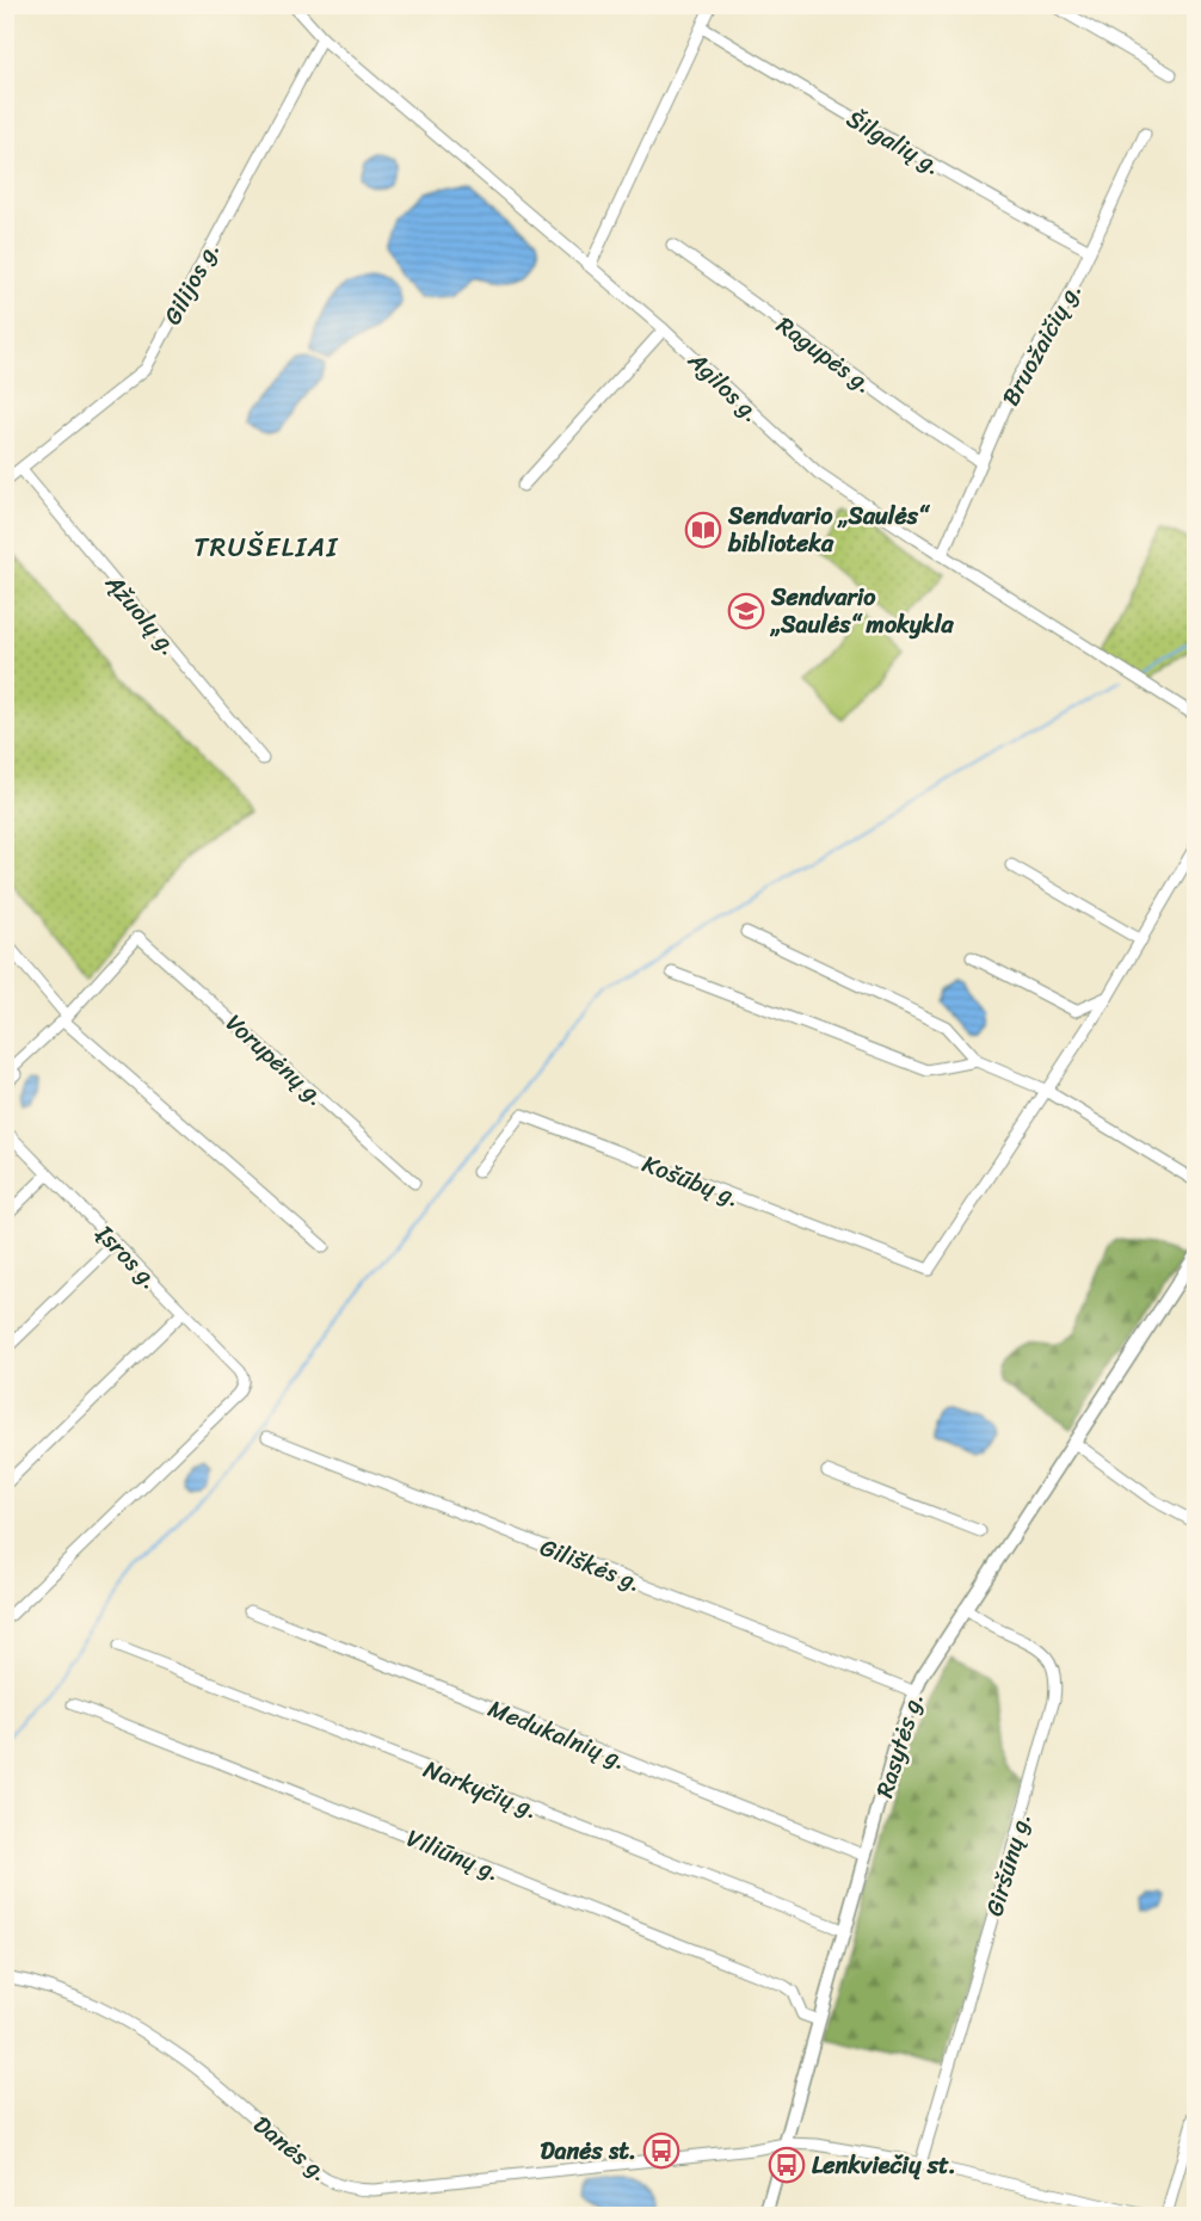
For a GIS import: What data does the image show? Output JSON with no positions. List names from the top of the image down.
{
  "streets": {
    "main road": ["Rasytės g."],
    "street": [
      "Šilgalių g.",
      "Gilijos g.",
      "Bruožaičių g.",
      "Ragupės g.",
      "Agilos g.",
      "Ąžuolų g.",
      "Vorupėnų g.",
      "Košūbų g.",
      "Įsros g.",
      "Giliškės g.",
      "Medukalnių g.",
      "Narkyčių g.",
      "Viliūnų g.",
      "Giršūnų g.",
      "Danės g."
    ]
  },
  "crossings": [
    ["Šilgalių g.", "Bruožaičių g."],
    ["Gilijos g.", "Agilos g."],
    ["Gilijos g.", "Ąžuolų g."],
    ["Bruožaičių g.", "Ragupės g."],
    ["Bruožaičių g.", "Agilos g."],
    ["Giliškės g.", "Rasytės g."],
    ["Medukalnių g.", "Rasytės g."],
    ["Rasytės g.", "Narkyčių g."],
    ["Rasytės g.", "Viliūnų g."],
    ["Rasytės g.", "Giršūnų g."],
    ["Rasytės g.", "Danės g."],
    ["Giršūnų g.", "Danės g."]
  ],
  "districts": ["TRUŠELIAI"],
  "places": {
    "library": ["Sendvario „Saulės“ biblioteka"],
    "school or university": ["Sendvario „Saulės“ mokykla"],
    "bus stop": ["Danės st.", "Lenkviečių st."]
  }
}
